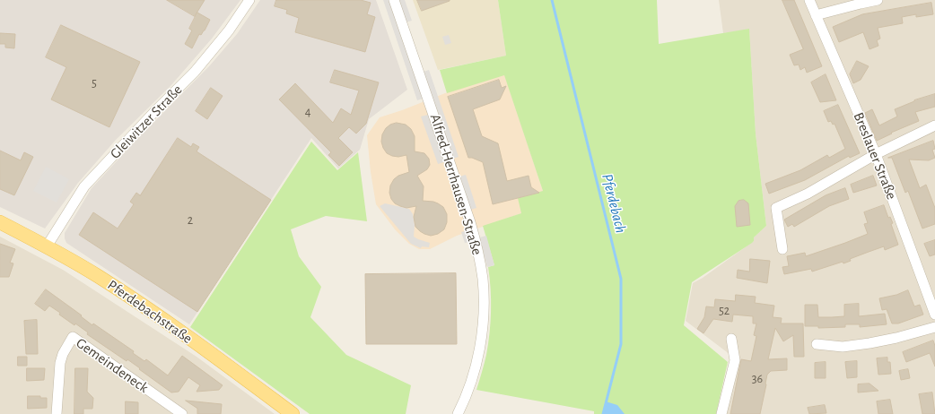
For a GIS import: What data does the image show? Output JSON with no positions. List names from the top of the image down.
{
  "streets": {
    "main road": ["Pferdebachstraße"],
    "street": [
      "Gleiwitzer Straße",
      "Breslauer Straße",
      "Alfred-Herrhausen-Straße",
      "Gemeindeneck"
    ]
  },
  "crossings": [
    ["Gleiwitzer Straße", "Pferdebachstraße"]
  ],
  "water": ["Pferdebach"],
  "house_numbers": [
    "5",
    "4",
    "2",
    "52",
    "36"
  ]
}
